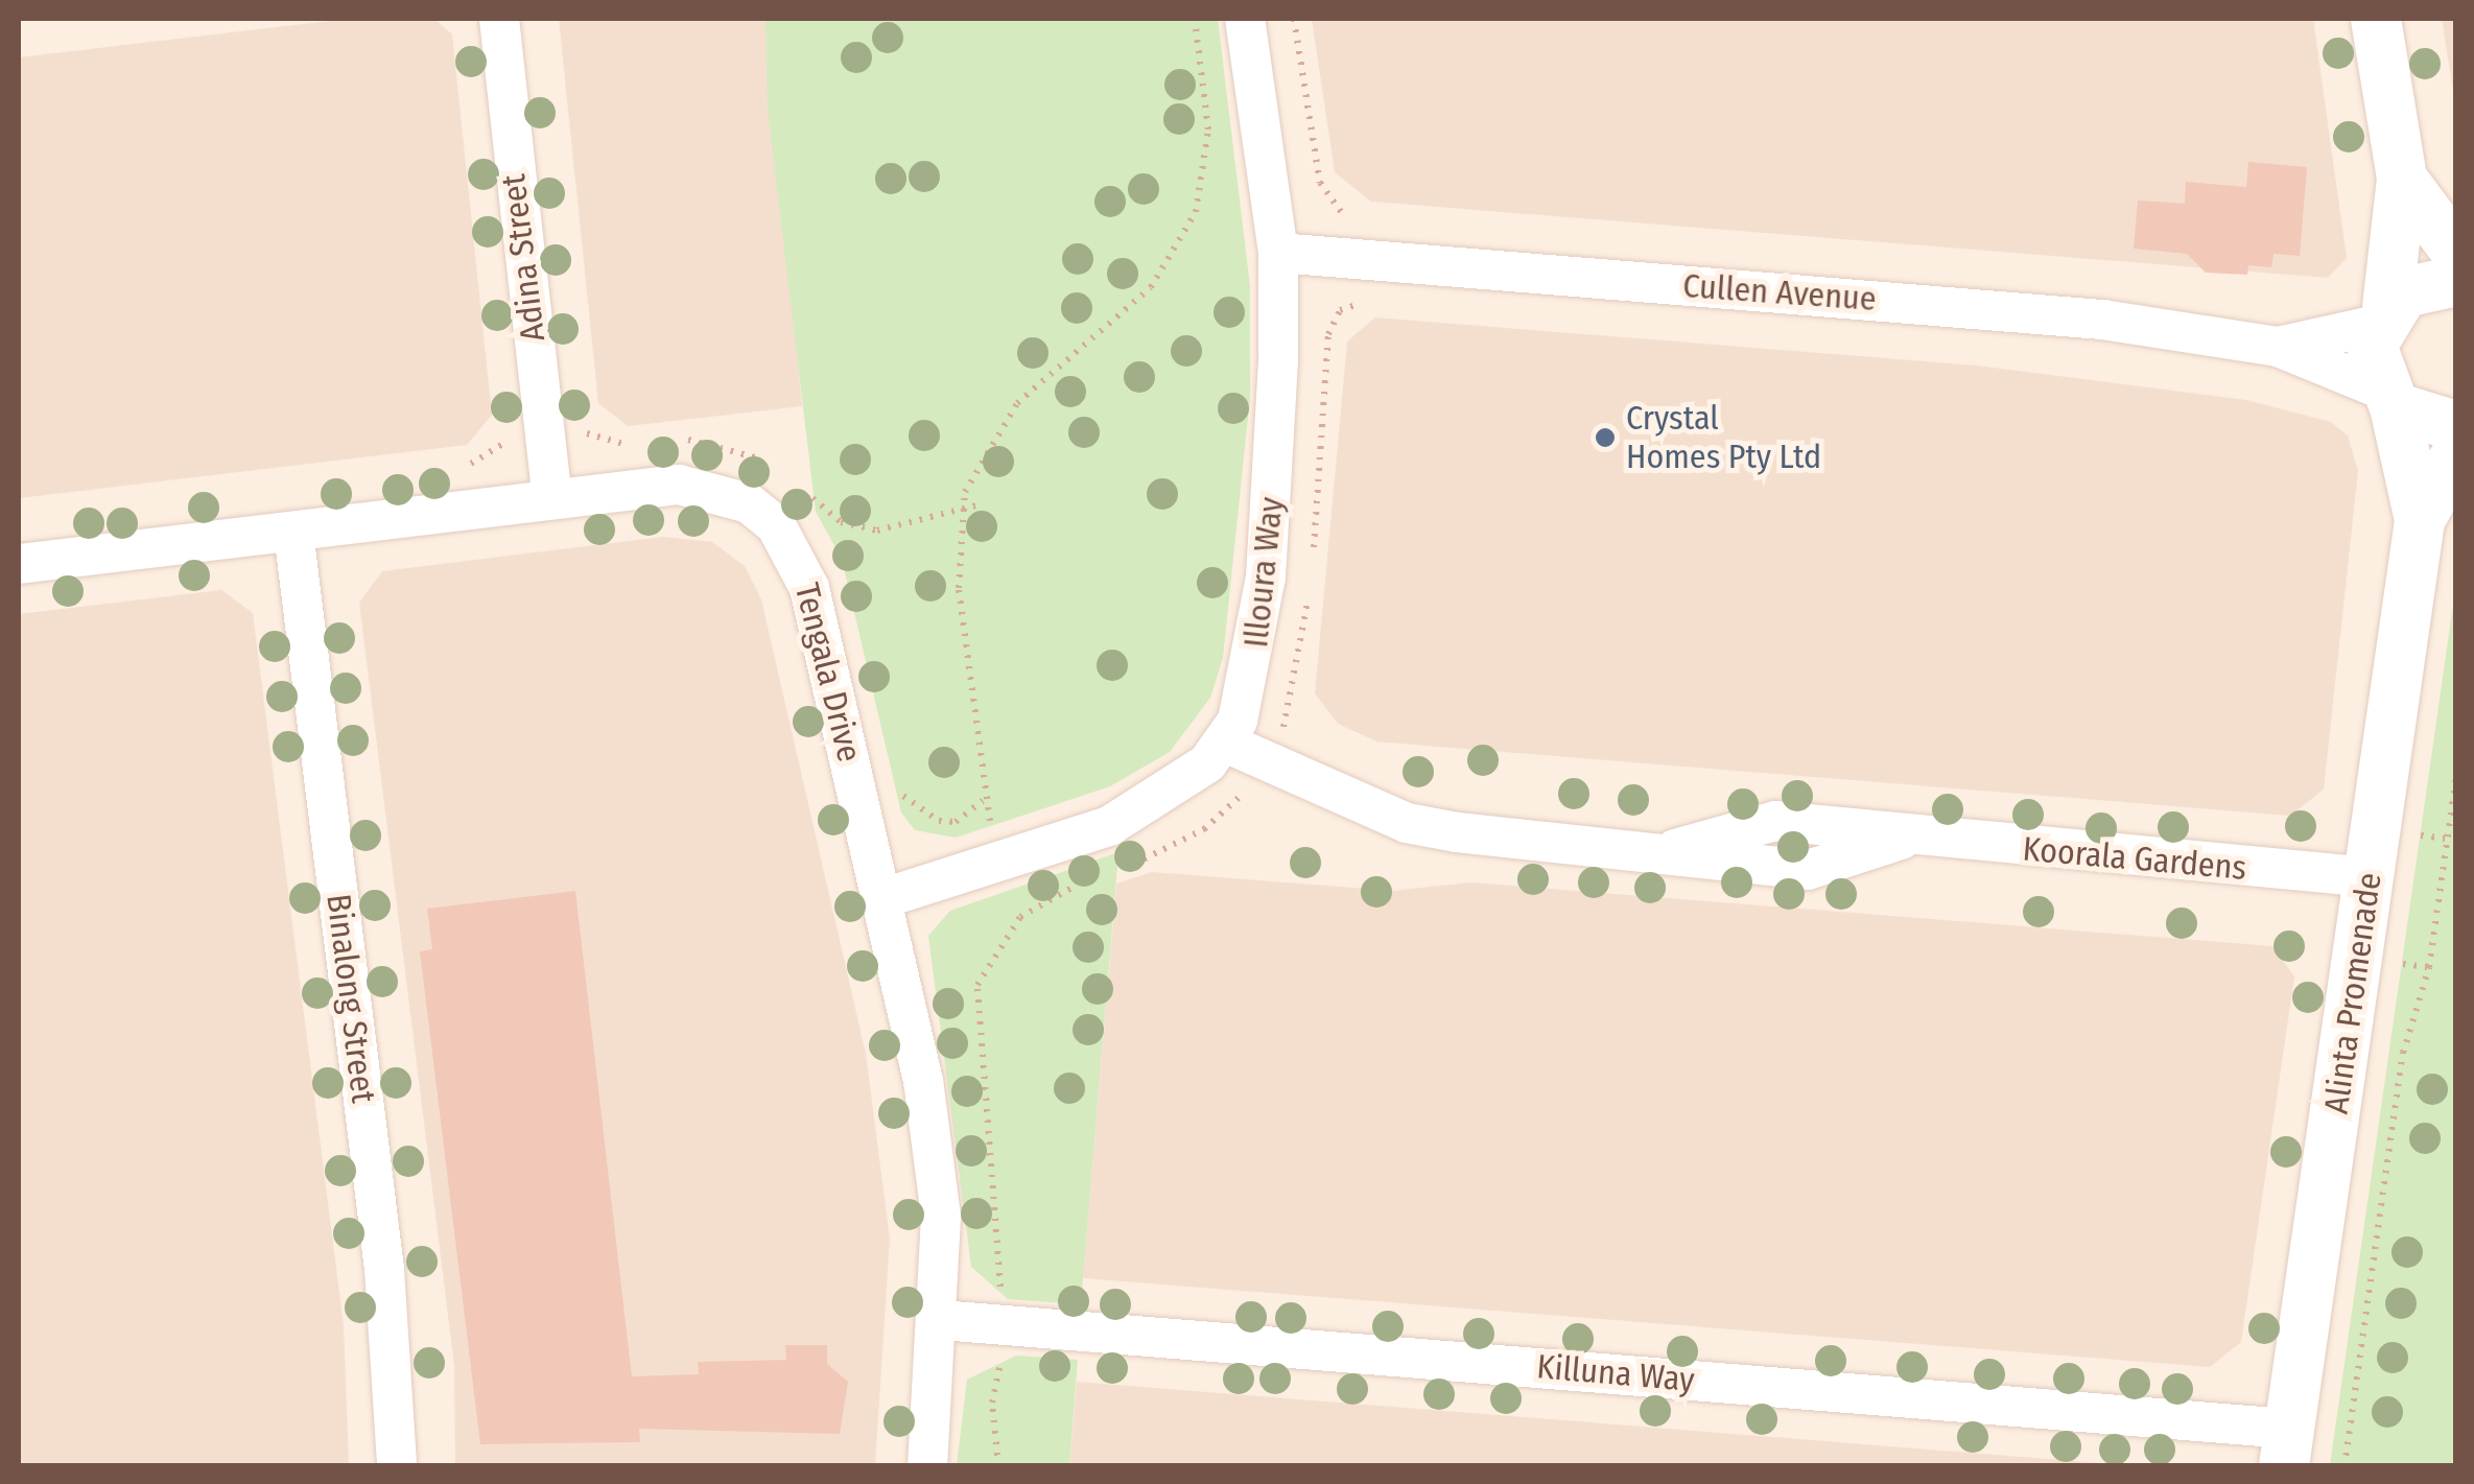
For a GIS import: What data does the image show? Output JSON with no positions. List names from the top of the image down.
{
  "streets": {
    "street": [
      "Adina Street",
      "Cullen Avenue",
      "Illoura Way",
      "Tengala Drive",
      "Koorala Gardens",
      "Alinta Promenade",
      "Binalong Street",
      "Killuna Way"
    ]
  },
  "crossings": [
    ["Adina Street", "Tengala Drive"],
    ["Cullen Avenue", "Illoura Way"],
    ["Cullen Avenue", "Alinta Promenade"],
    ["Illoura Way", "Tengala Drive"],
    ["Illoura Way", "Koorala Gardens"],
    ["Tengala Drive", "Binalong Street"],
    ["Tengala Drive", "Killuna Way"],
    ["Koorala Gardens", "Alinta Promenade"],
    ["Alinta Promenade", "Killuna Way"]
  ],
  "places": ["Crystal Homes Pty Ltd"]
}
